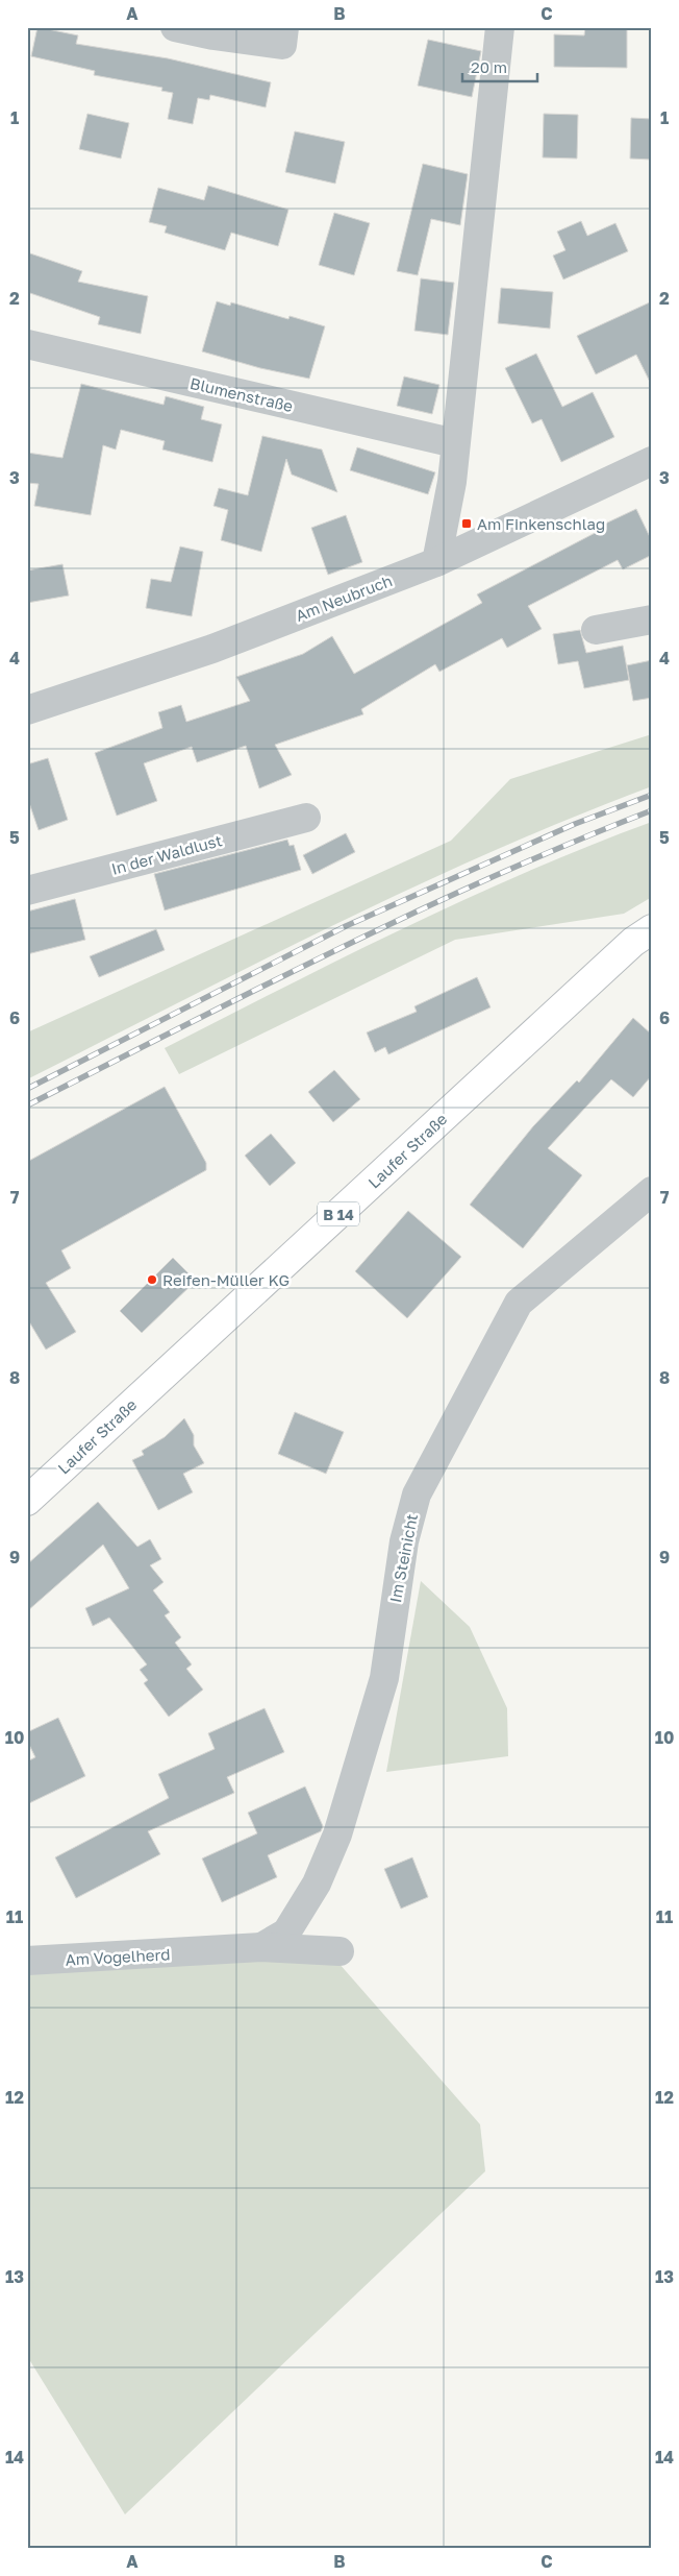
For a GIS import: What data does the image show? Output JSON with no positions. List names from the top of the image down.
{
  "streets": {
    "main road": ["Laufer Straße", "B 14"],
    "street": [
      "Blumenstraße",
      "Am Neubruch",
      "In der Waldlust",
      "Im Steinicht",
      "Am Vogelherd"
    ]
  },
  "crossings": [
    ["Im Steinicht", "Am Vogelherd"]
  ],
  "places": {
    "transit": ["Am Finkenschlag"],
    "other": ["Reifen-Müller KG"]
  },
  "scale_bar": "20 m",
  "grid": {
    "columns": ["A", "B", "C"],
    "rows": [
      "1",
      "2",
      "3",
      "4",
      "5",
      "6",
      "7",
      "8",
      "9",
      "10",
      "11",
      "12",
      "13",
      "14"
    ]
  }
}
